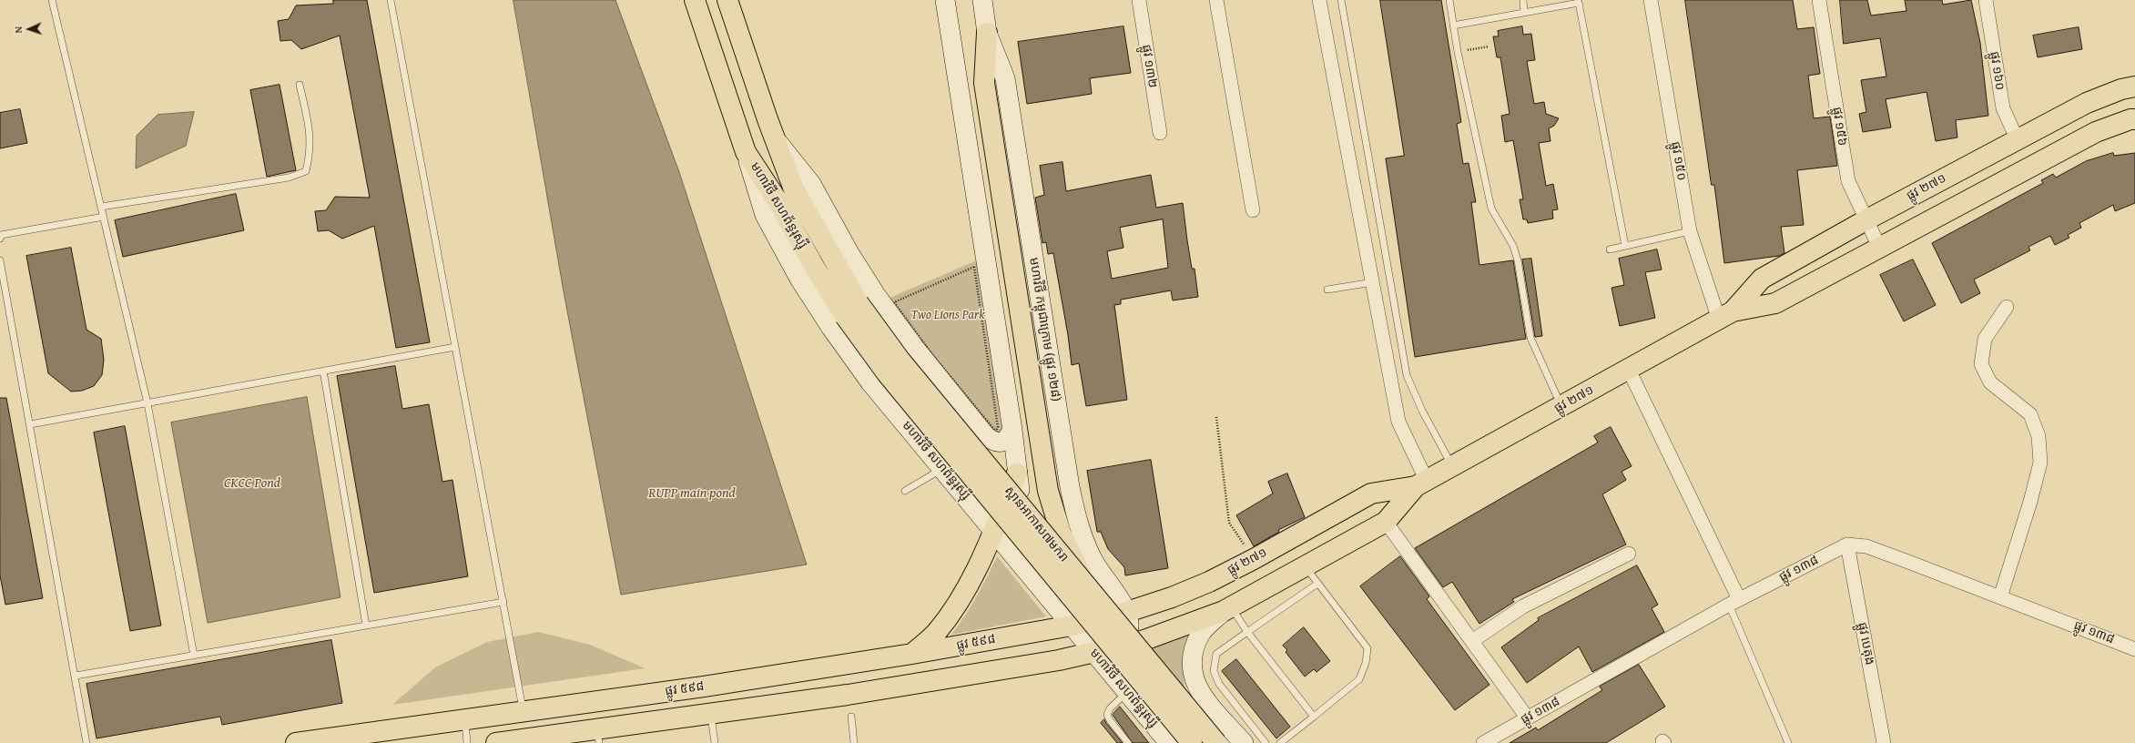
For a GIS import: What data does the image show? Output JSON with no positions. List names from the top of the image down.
{
  "streets": {
    "main road": [
      "ផ្លូវ ២៧១",
      "មហាវិថី សហព័ន្ធរុស្ស៊ី",
      "មហាវិថី កម្ពុជាក្រោម (ផ្លូវ ១២៨)",
      "ស្ពានអាកាស៧មករា",
      "ផ្លូវ ៥៩៨"
    ],
    "street": [
      "ផ្លូវ ១៣២",
      "ផ្លូវ ១៦០",
      "ផ្លូវ ១៥៦",
      "ផ្លូវ ១៥០",
      "ផ្លូវ ១៣៨",
      "ផ្លូវ បេតុង"
    ]
  },
  "crossings": [
    ["ផ្លូវ ១៦០", "ផ្លូវ ២៧១"],
    ["ផ្លូវ ១៥៦", "ផ្លូវ ២៧១"],
    ["ផ្លូវ ១៥០", "ផ្លូវ ២៧១"],
    ["ផ្លូវ ២៧១", "មហាវិថី សហព័ន្ធរុស្ស៊ី"],
    ["ផ្លូវ ២៧១", "មហាវិថី កម្ពុជាក្រោម (ផ្លូវ ១២៨)"],
    ["ផ្លូវ ២៧១", "ផ្លូវ ៥៩៨"],
    ["មហាវិថី សហព័ន្ធរុស្ស៊ី", "ស្ពានអាកាស៧មករា"],
    ["មហាវិថី សហព័ន្ធរុស្ស៊ី", "ផ្លូវ ៥៩៨"],
    ["ផ្លូវ ១៣៨", "ផ្លូវ បេតុង"]
  ],
  "water": ["CKCC Pond", "RUPP main pond"],
  "parks": ["Two Lions Park"],
  "north": "left"
}
